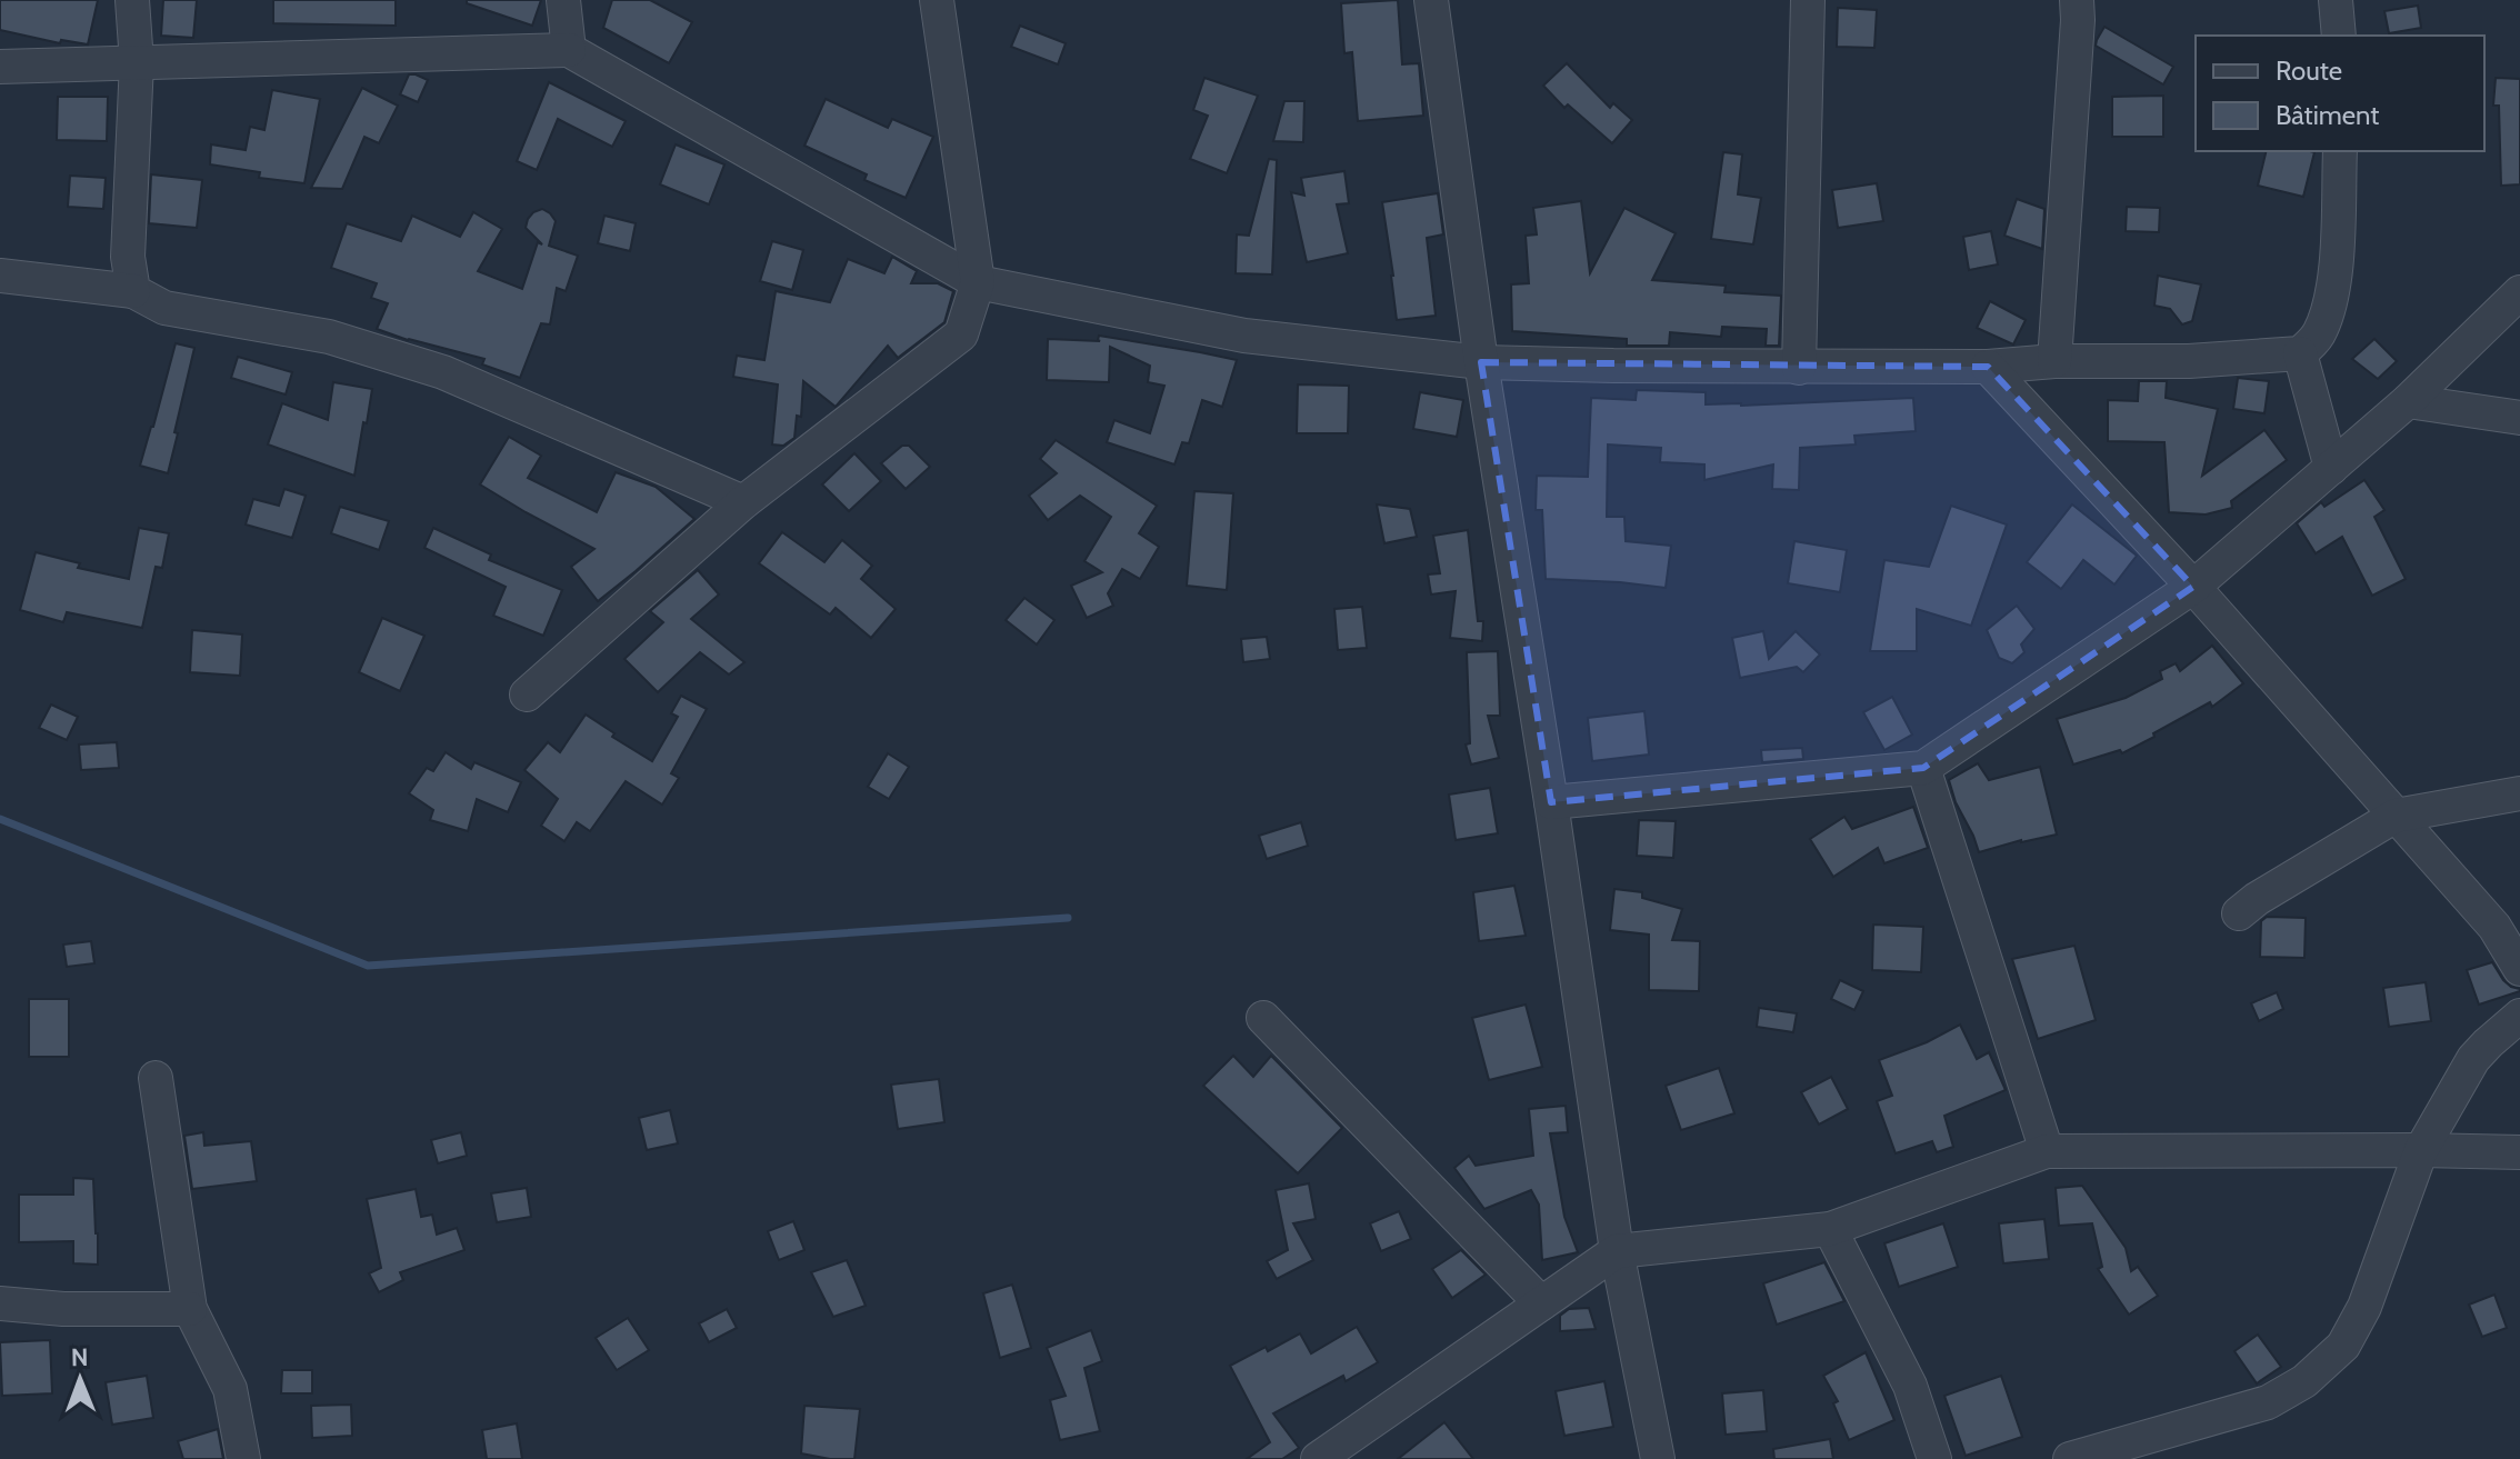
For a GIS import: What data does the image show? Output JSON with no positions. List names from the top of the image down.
{
  "legend": ["Route", "Bâtiment"],
  "north": "top"
}
